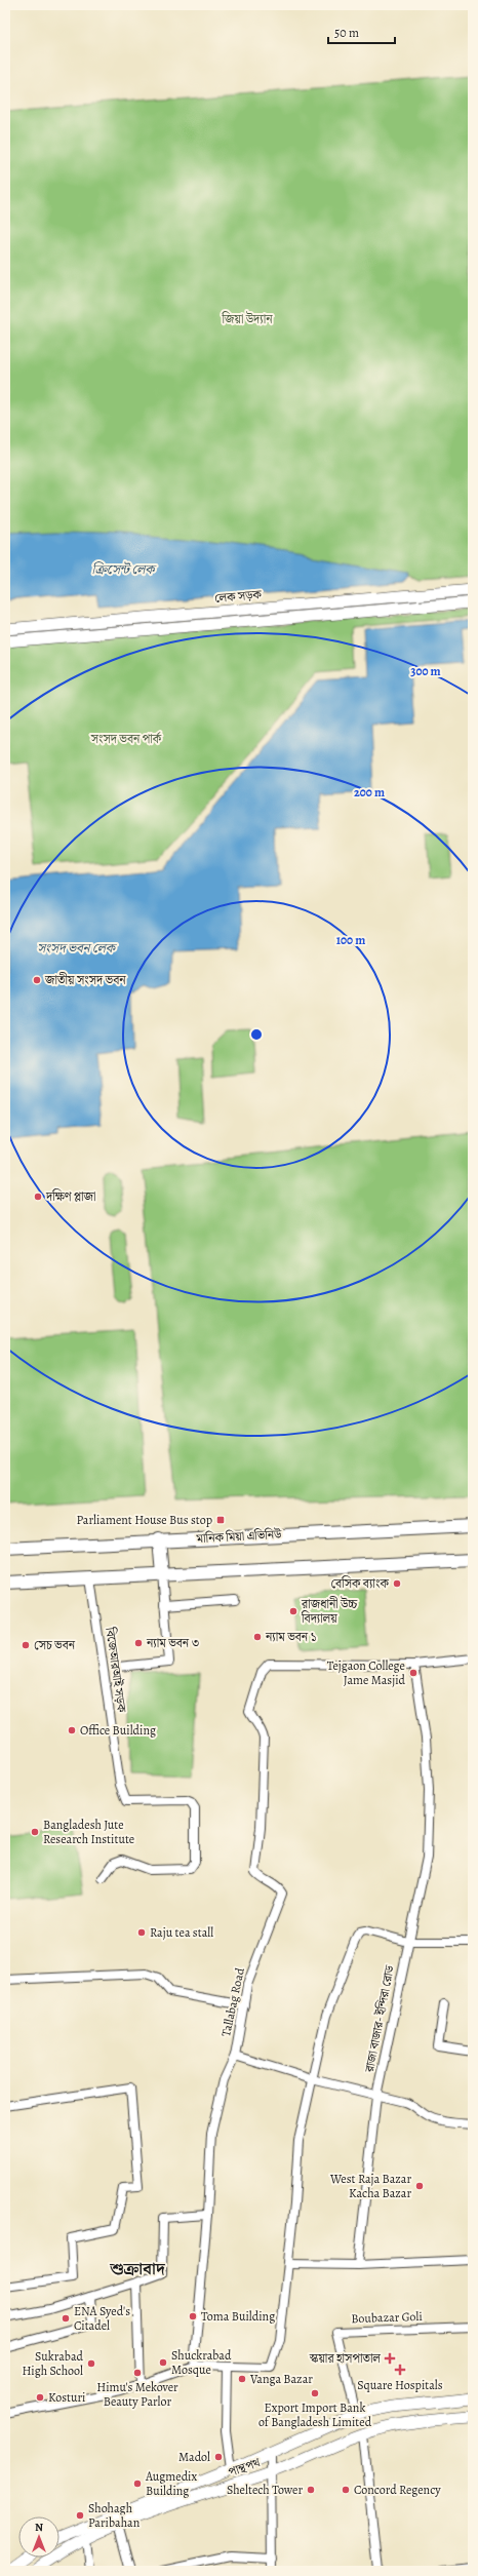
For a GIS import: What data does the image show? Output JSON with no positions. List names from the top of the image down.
{
  "streets": {
    "highway": ["মানিক মিয়া এভিনিউ"],
    "main road": ["লেক সড়ক", "পান্থপথ"],
    "street": [
      "বিজেআরআই সড়ক",
      "Tallabag Road",
      "রাজা বাজার- ইন্দিরা রোড",
      "Boubazar Goli"
    ]
  },
  "crossings": [
    ["Tallabag Road", "রাজা বাজার- ইন্দিরা রোড"],
    ["Boubazar Goli", "পান্থপথ"]
  ],
  "districts": ["শুক্রাবাদ"],
  "water": ["ক্রিসেন্ট লেক", "সংসদ ভবন লেক"],
  "parks": ["জিয়া উদ্যান", "সংসদ ভবন পার্ক"],
  "places": {
    "other": [
      "জাতীয় সংসদ ভবন",
      "দক্ষিণ প্লাজা",
      "বেসিক ব্যাংক",
      "রাজধানী উচ্চ বিদ্যালয়",
      "ন্যাম ভবন ১",
      "ন্যাম ভবন ৩",
      "সেচ ভবন",
      "Tejgaon College Jame Masjid",
      "Office Building",
      "Bangladesh Jute Research Institute",
      "Raju tea stall",
      "West Raja Bazar Kacha Bazar",
      "Toma Building",
      "ENA Syed's Citadel",
      "Shuckrabad Mosque",
      "Sukrabad High School",
      "Himu's Mekover Beauty Parlor",
      "Vanga Bazar",
      "Export Import Bank of Bangladesh Limited",
      "Kosturi",
      "Madol",
      "Augmedix Building",
      "Sheltech Tower",
      "Concord Regency",
      "Shohagh Paribahan"
    ],
    "transit": ["Parliament House Bus stop"],
    "health": ["স্কয়ার হাসপাতাল", "Square Hospitals"]
  },
  "scale_bar": "50 m",
  "north": "top",
  "rings": ["300 m", "200 m", "100 m"]
}
